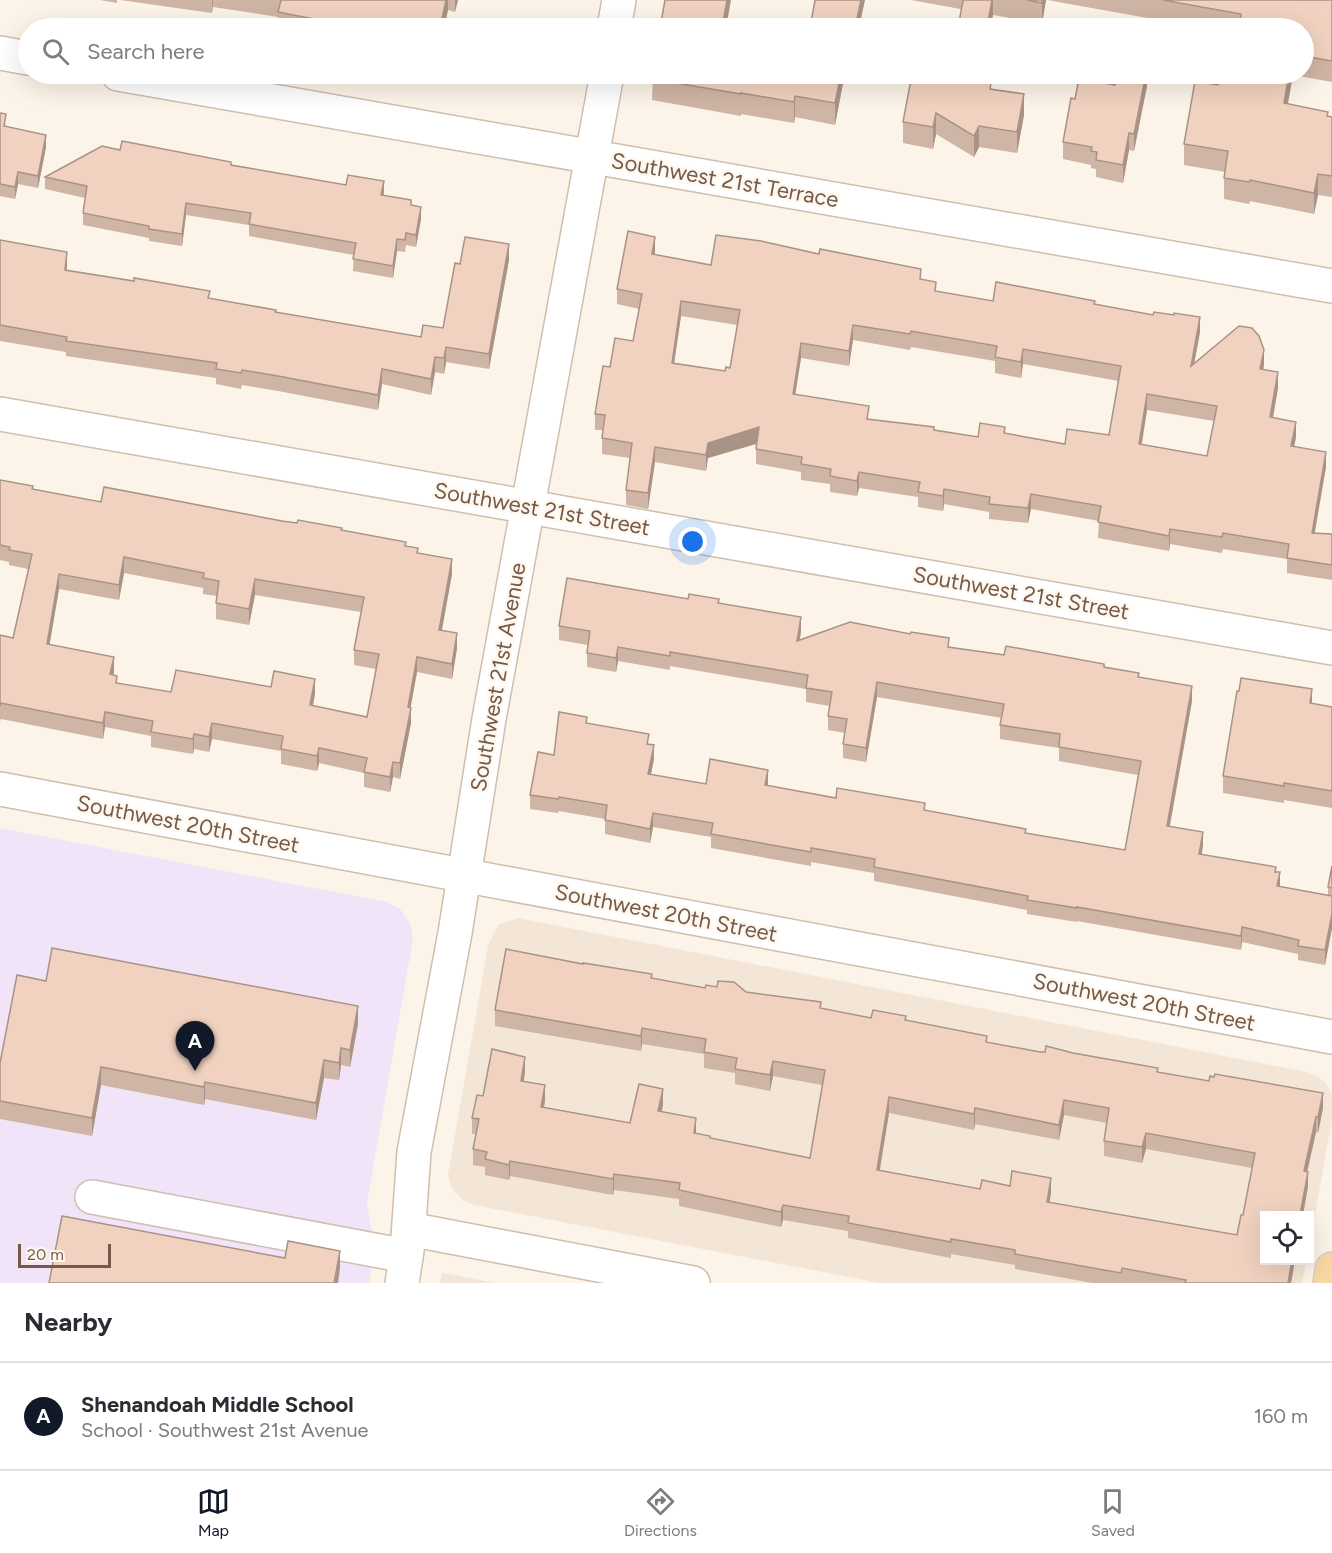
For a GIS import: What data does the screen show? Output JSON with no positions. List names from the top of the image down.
{
  "streets": {
    "street": [
      "Southwest 21st Terrace",
      "Southwest 21st Street",
      "Southwest 21st Avenue",
      "Southwest 20th Street"
    ]
  },
  "crossings": [
    ["Southwest 21st Terrace", "Southwest 21st Avenue"],
    ["Southwest 21st Street", "Southwest 21st Avenue"],
    ["Southwest 21st Avenue", "Southwest 20th Street"]
  ],
  "scale_bar": "20 m",
  "page": {
    "search": "Search here",
    "pins": "A",
    "scale": "20 m",
    "heading": "Nearby",
    "list": [
      {
        "mark": "A",
        "name": "Shenandoah Middle School",
        "note": "School · Southwest 21st Avenue",
        "value": "160 m"
      }
    ],
    "nav": ["Map", "Directions", "Saved"]
  }
}
